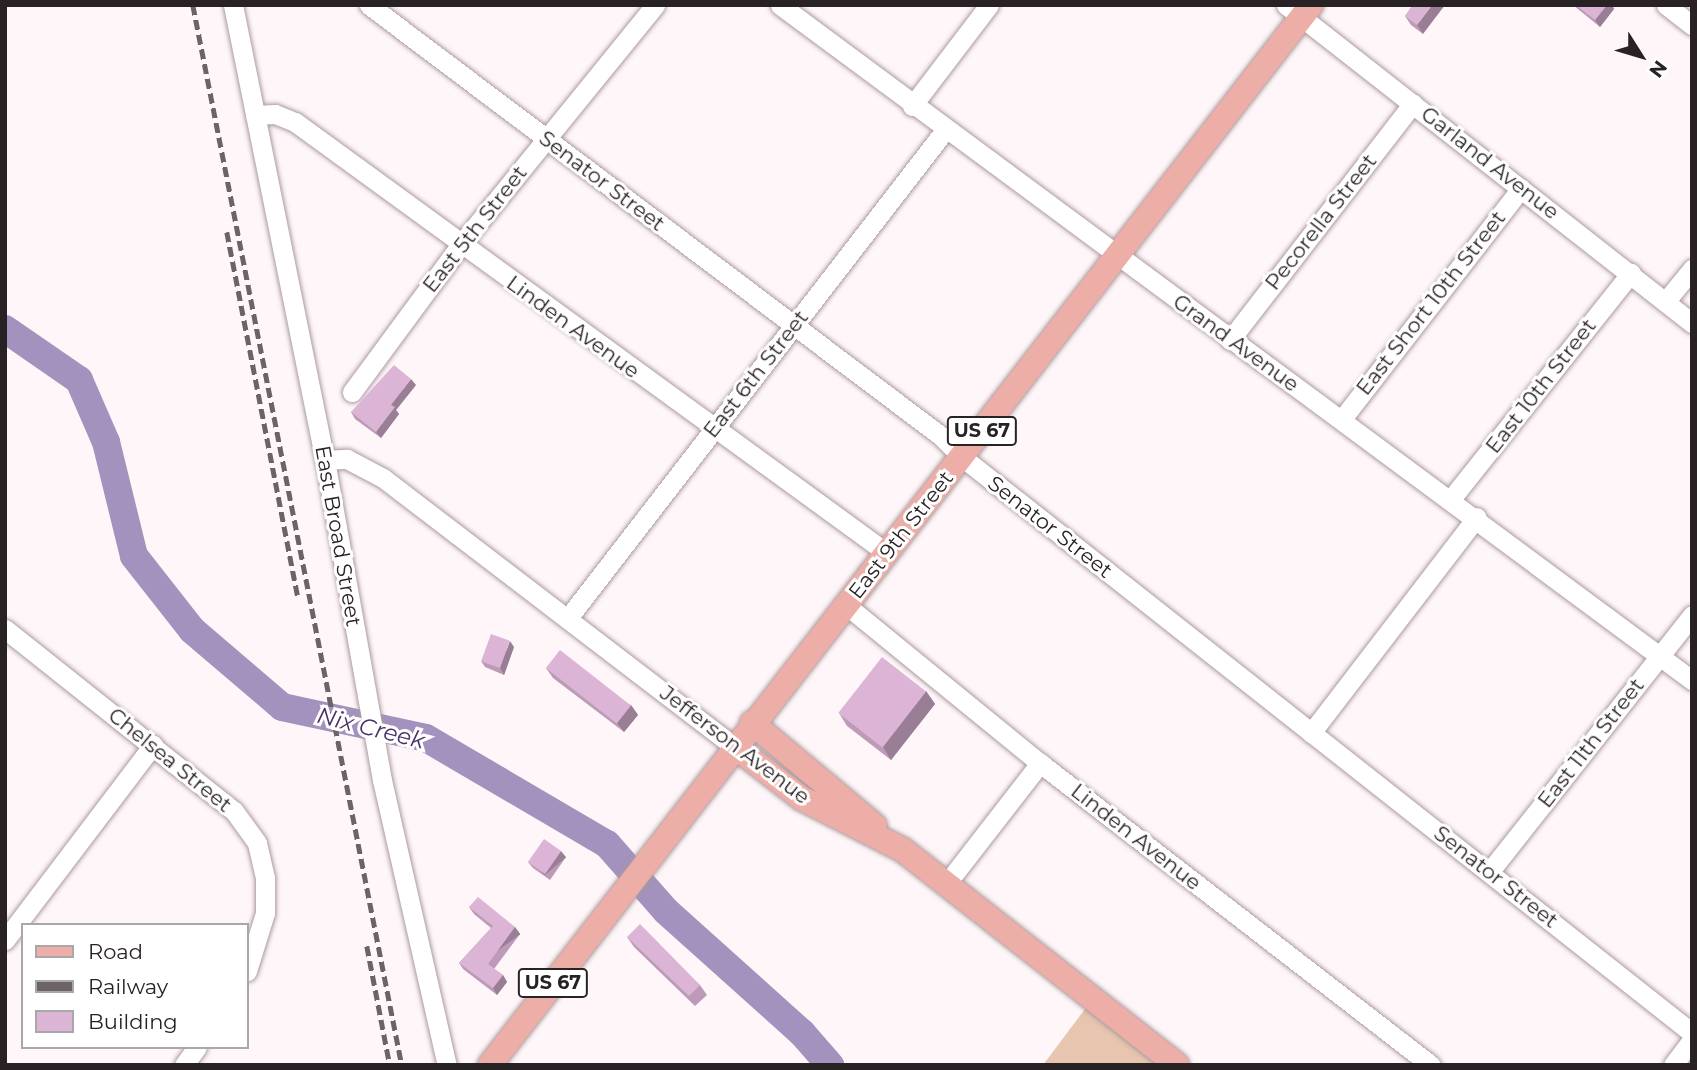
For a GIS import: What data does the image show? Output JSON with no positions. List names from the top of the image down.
{
  "streets": {
    "main road": ["US 67", "East 9th Street", "Jefferson Avenue"],
    "street": [
      "Garland Avenue",
      "Senator Street",
      "Pecorella Street",
      "East 5th Street",
      "East Short 10th Street",
      "Linden Avenue",
      "Grand Avenue",
      "East 6th Street",
      "East 10th Street",
      "East Broad Street",
      "East 11th Street",
      "Chelsea Street"
    ]
  },
  "crossings": [
    ["Garland Avenue", "Pecorella Street"],
    ["Garland Avenue", "East Short 10th Street"],
    ["Garland Avenue", "East 10th Street"],
    ["Garland Avenue", "East 9th Street"],
    ["Senator Street", "East 5th Street"],
    ["Senator Street", "East 6th Street"],
    ["Senator Street", "East 9th Street"],
    ["Senator Street", "East 11th Street"],
    ["Pecorella Street", "Grand Avenue"],
    ["East 5th Street", "Linden Avenue"],
    ["East Short 10th Street", "Grand Avenue"],
    ["Linden Avenue", "East 6th Street"],
    ["Linden Avenue", "East 9th Street"],
    ["Linden Avenue", "East Broad Street"],
    ["Grand Avenue", "East 6th Street"],
    ["Grand Avenue", "East 10th Street"],
    ["Grand Avenue", "East 9th Street"],
    ["Grand Avenue", "East 11th Street"],
    ["East 6th Street", "Jefferson Avenue"],
    ["East 9th Street", "Jefferson Avenue"],
    ["East Broad Street", "Jefferson Avenue"]
  ],
  "water": ["Nix Creek"],
  "legend": ["Road", "Railway", "Building"],
  "north": "bottom right"
}
